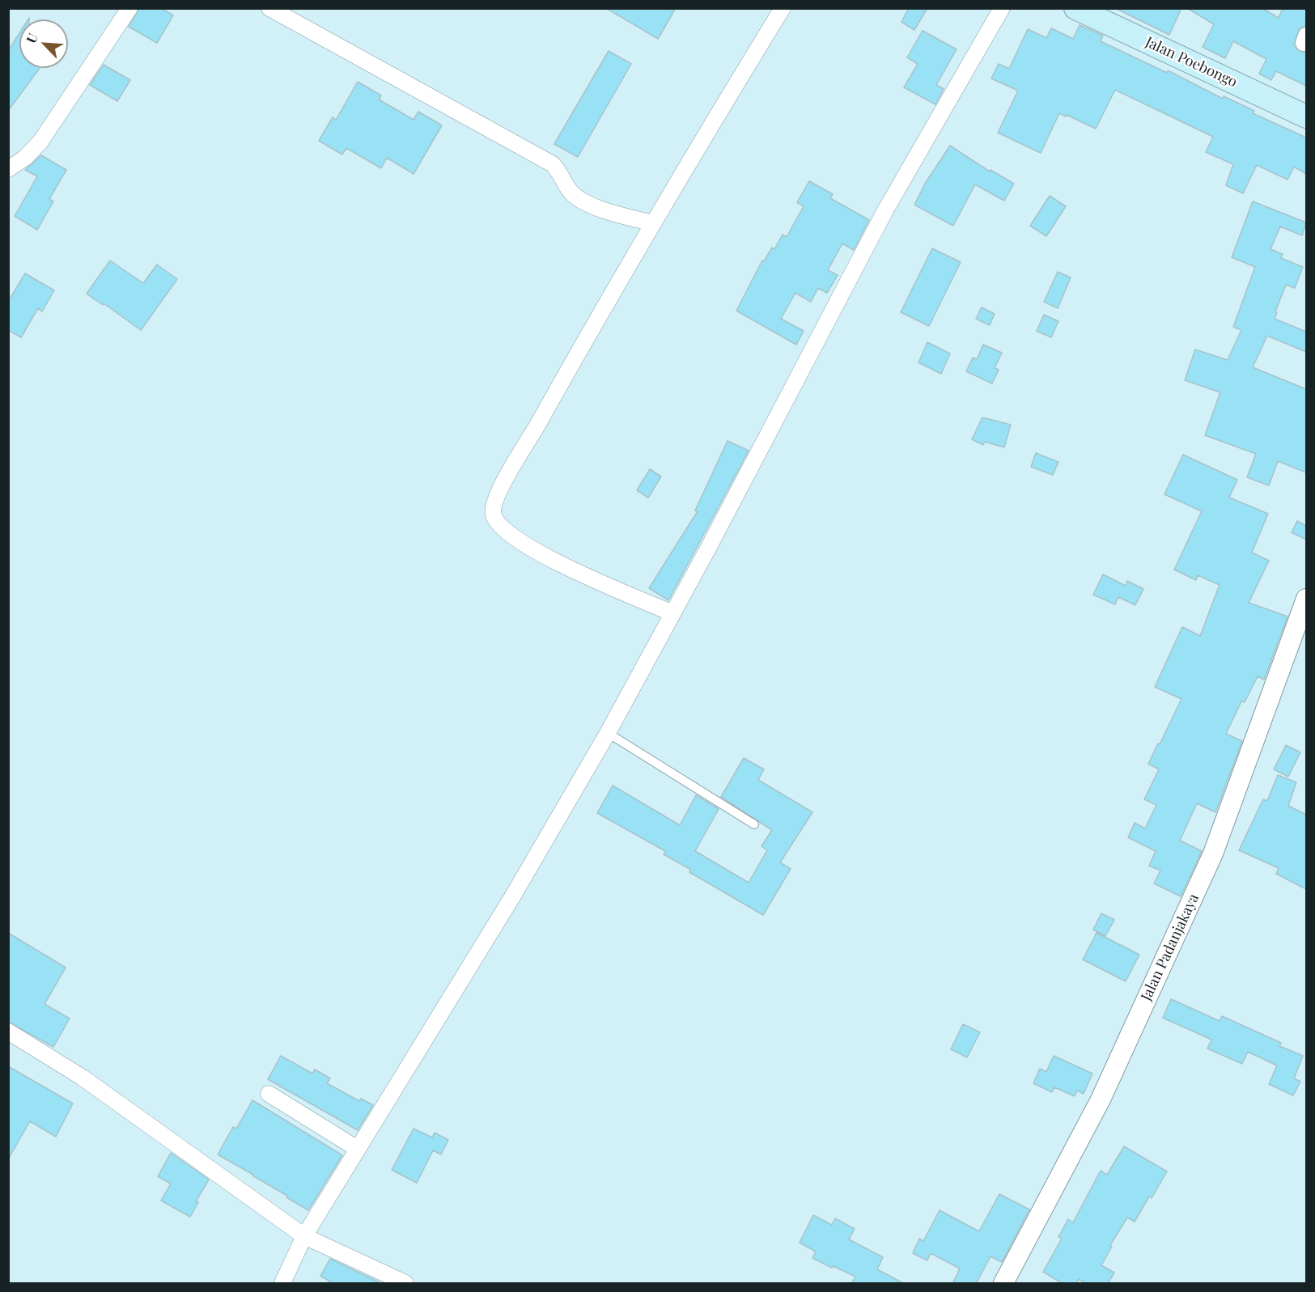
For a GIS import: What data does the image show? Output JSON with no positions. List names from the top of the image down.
{
  "streets": {
    "main road": ["Jalan Poebongo"],
    "street": ["Jalan Padanjakaya"]
  },
  "north": "top left"
}
